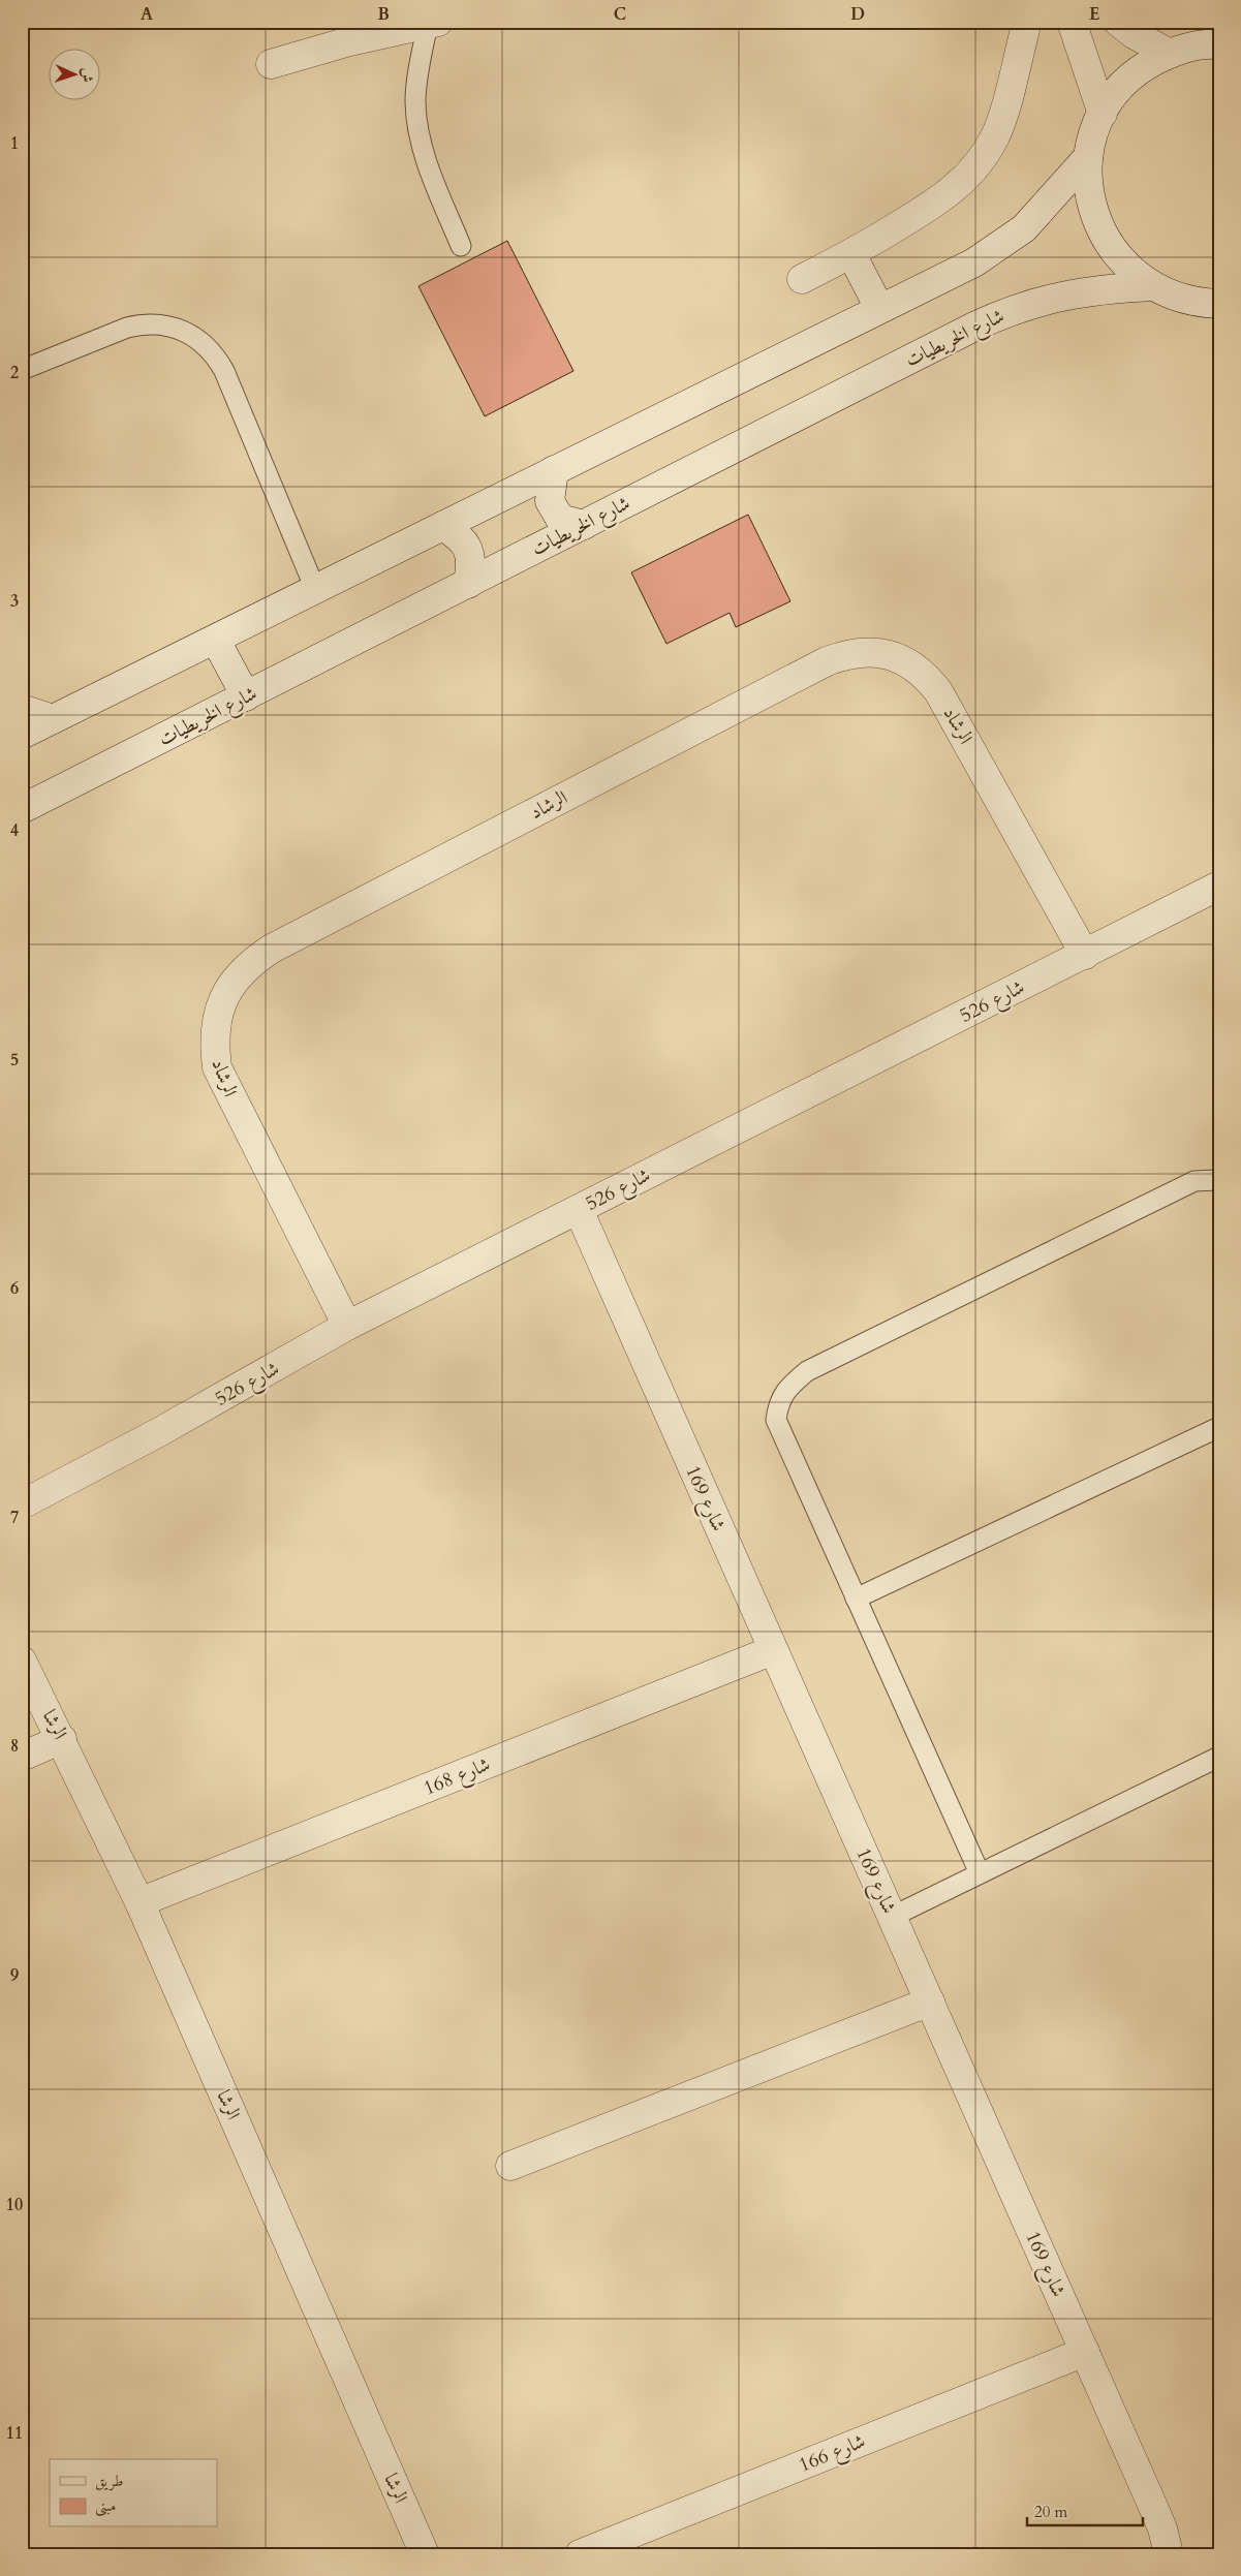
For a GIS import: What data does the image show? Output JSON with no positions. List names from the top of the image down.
{
  "streets": {
    "street": [
      "شارع الخريطيات",
      "الرشاد",
      "شارع 526",
      "شارع 169",
      "الرشا",
      "شارع 168",
      "شارع 166"
    ]
  },
  "crossings": [
    ["الرشاد", "شارع 526"],
    ["شارع 526", "شارع 169"],
    ["شارع 169", "شارع 168"],
    ["شارع 169", "شارع 166"],
    ["الرشا", "شارع 168"]
  ],
  "legend": ["طريق", "مبنى"],
  "scale_bar": "20 m",
  "north": "right",
  "grid": {
    "columns": [
      "A",
      "B",
      "C",
      "D",
      "E"
    ],
    "rows": [
      "1",
      "2",
      "3",
      "4",
      "5",
      "6",
      "7",
      "8",
      "9",
      "10",
      "11"
    ]
  }
}
